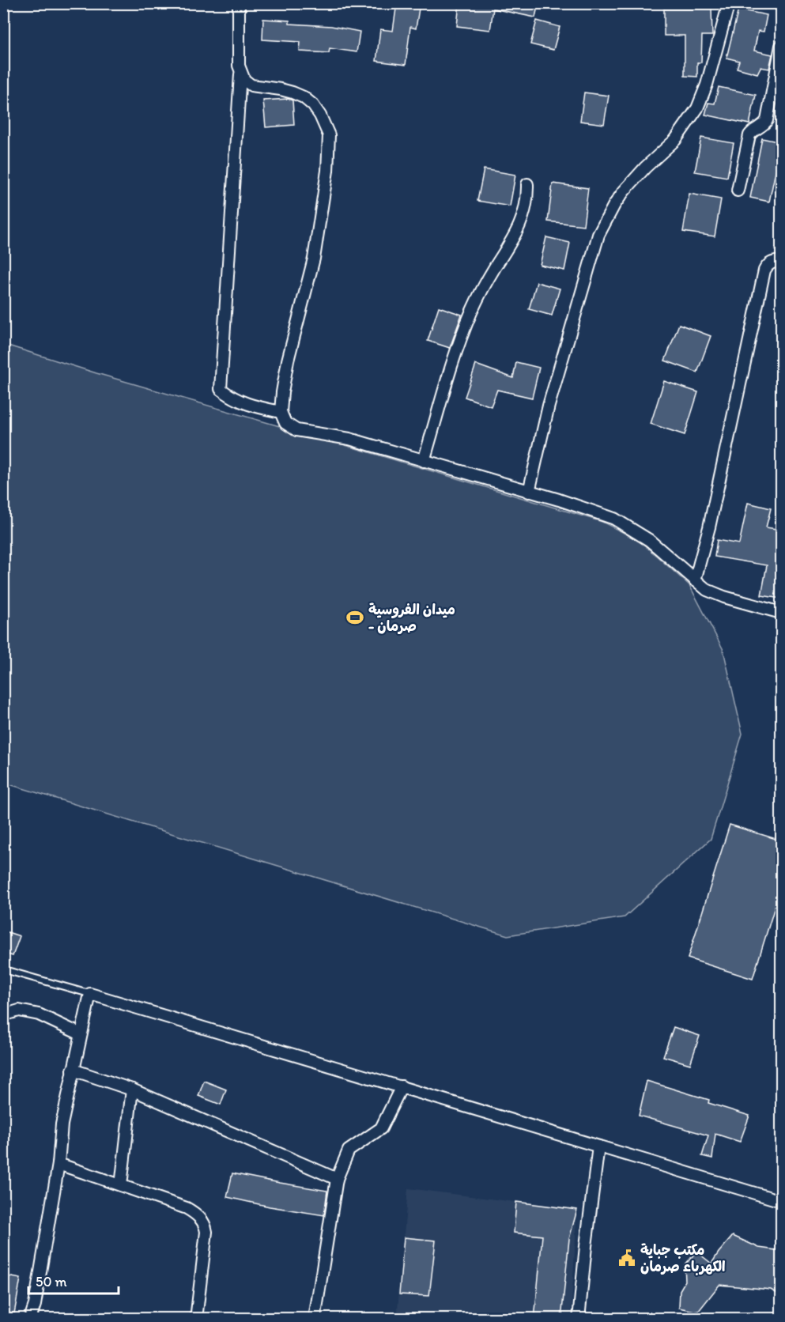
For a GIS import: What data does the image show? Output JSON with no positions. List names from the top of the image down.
{
  "places": {
    "sports": ["ميدان الفروسية - صرمان"],
    "public building": ["مكتب جباية الكهرباء صرمان"]
  },
  "scale_bar": "50 m"
}
